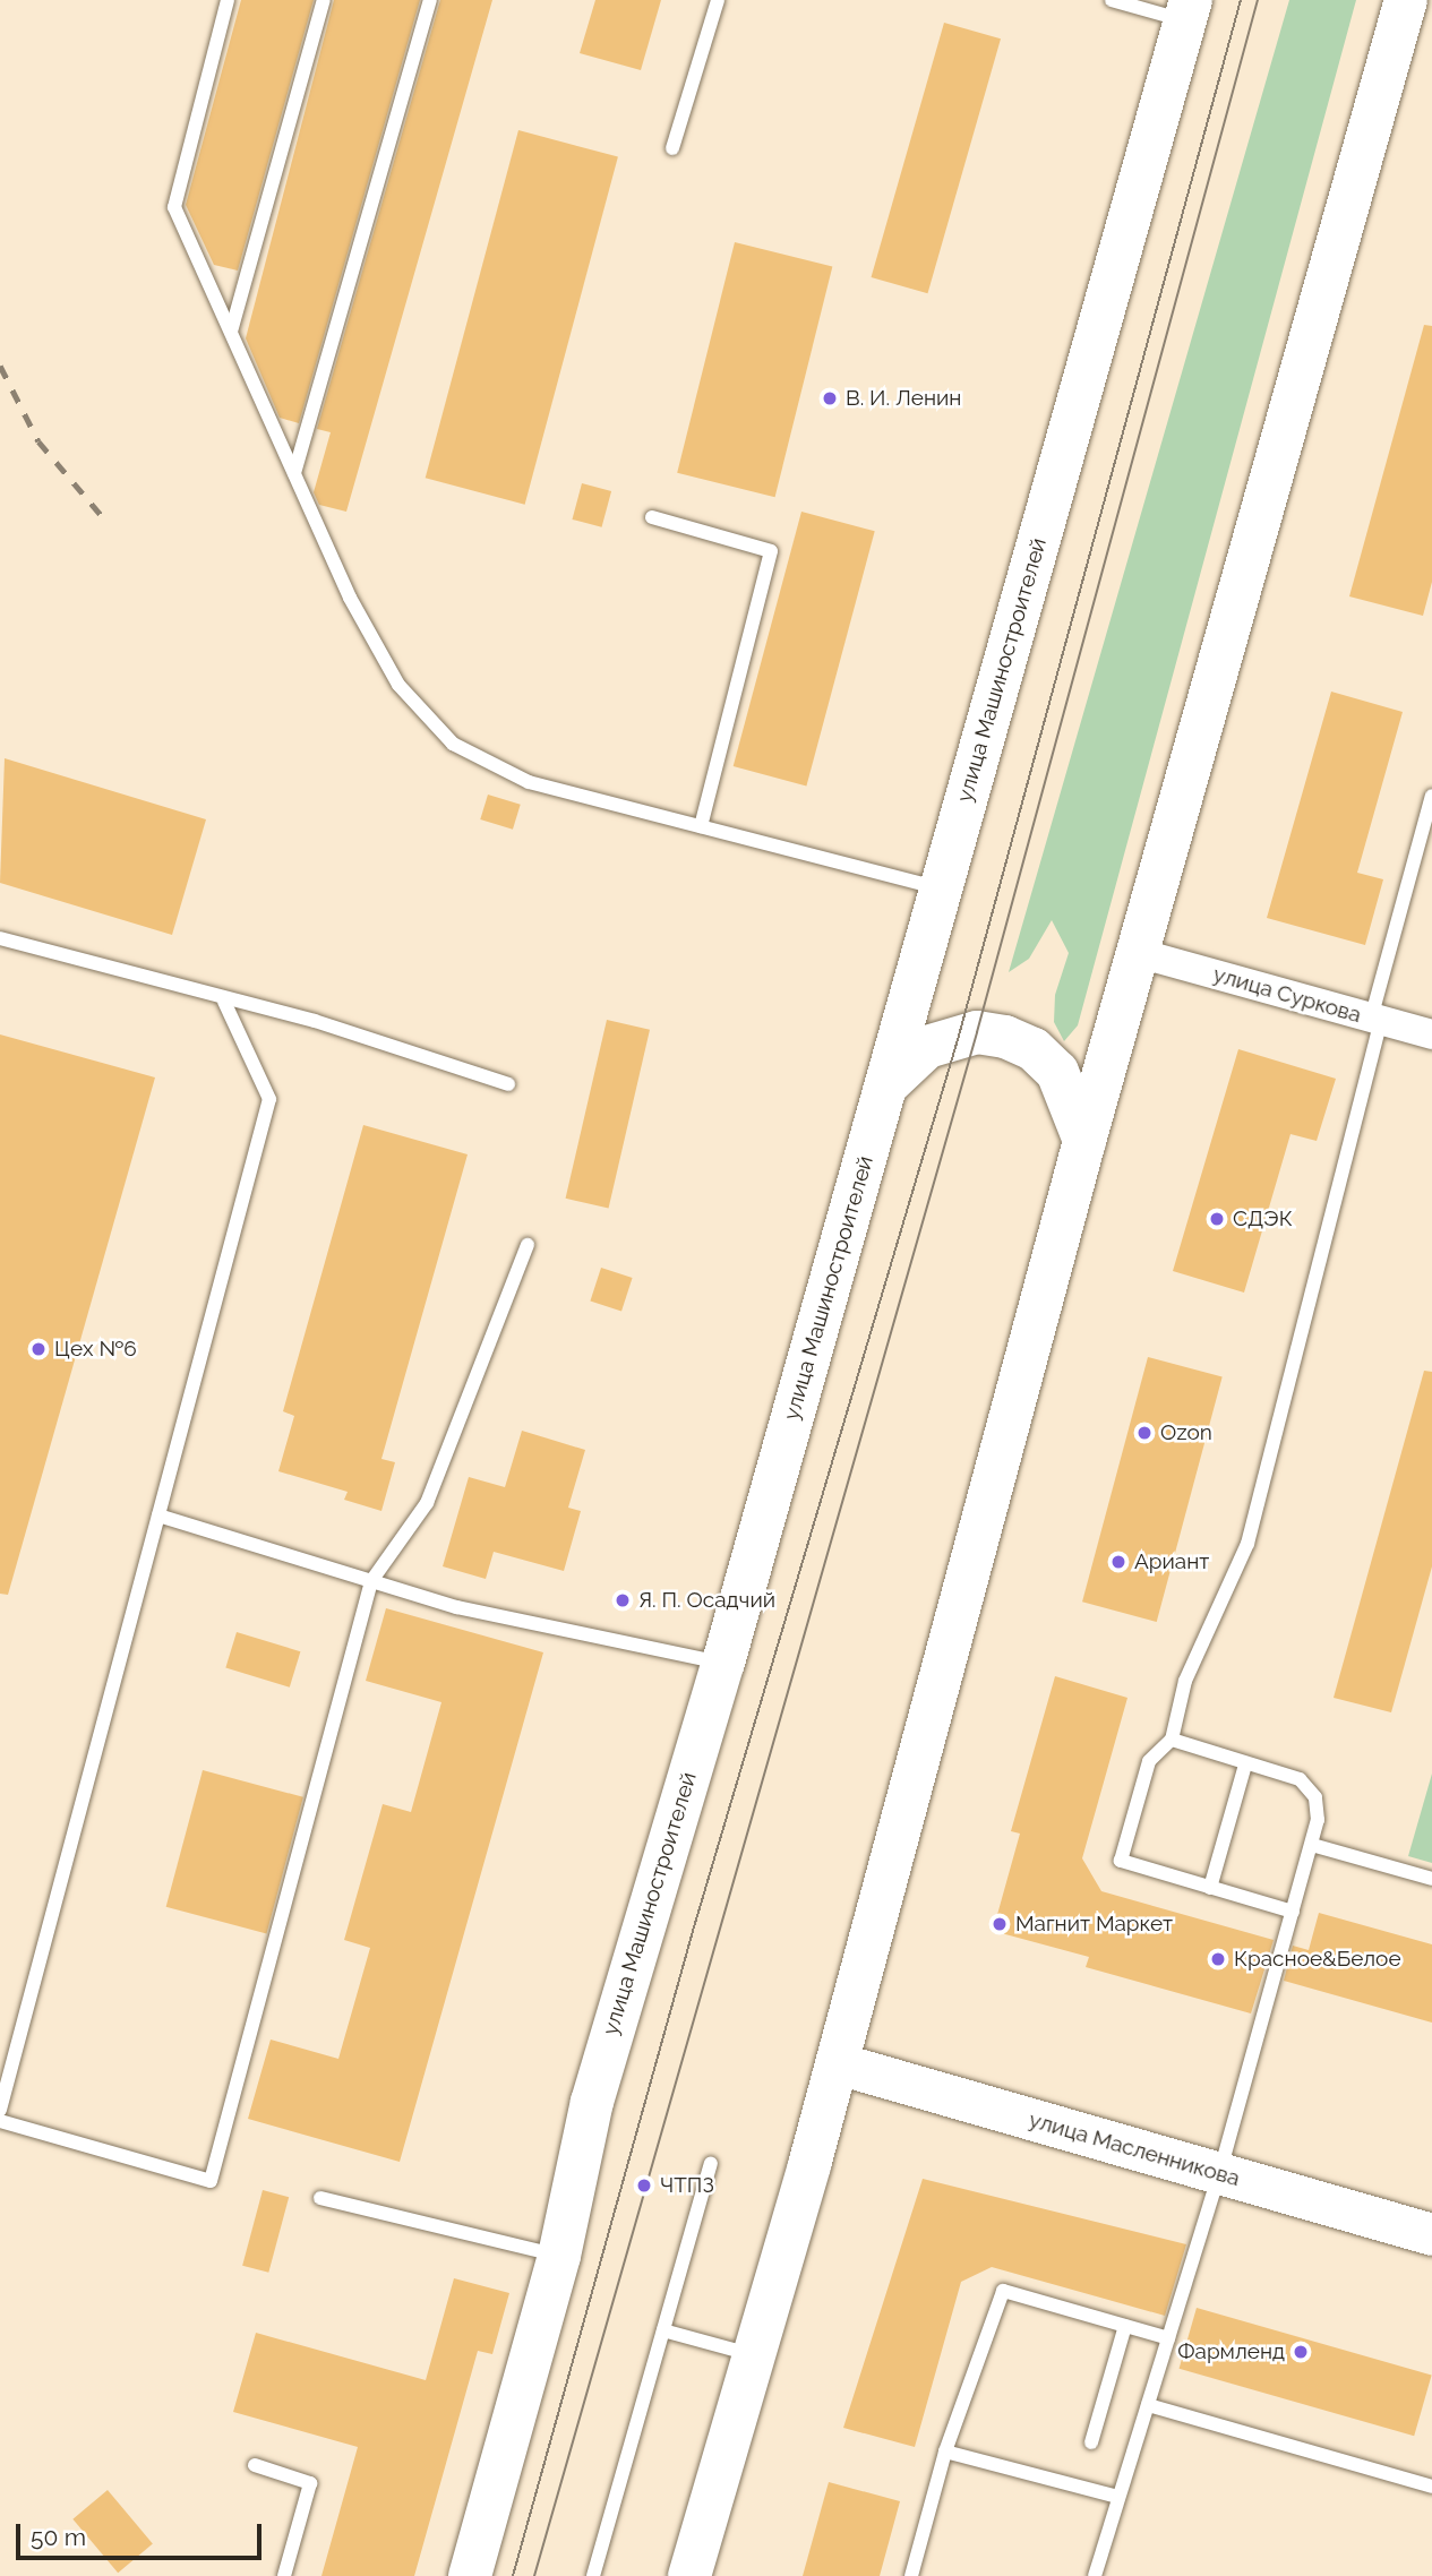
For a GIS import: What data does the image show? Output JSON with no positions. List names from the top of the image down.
{
  "streets": {
    "main road": ["улица Машиностроителей"],
    "street": ["улица Суркова", "улица Масленникова"]
  },
  "places": [
    "В. И. Ленин",
    "СДЭК",
    "Цех №6",
    "Ozon",
    "Ариант",
    "Я. П. Осадчий",
    "Магнит Маркет",
    "Красное&Белое",
    "ЧТПЗ",
    "Фармленд"
  ],
  "scale_bar": "50 m"
}
